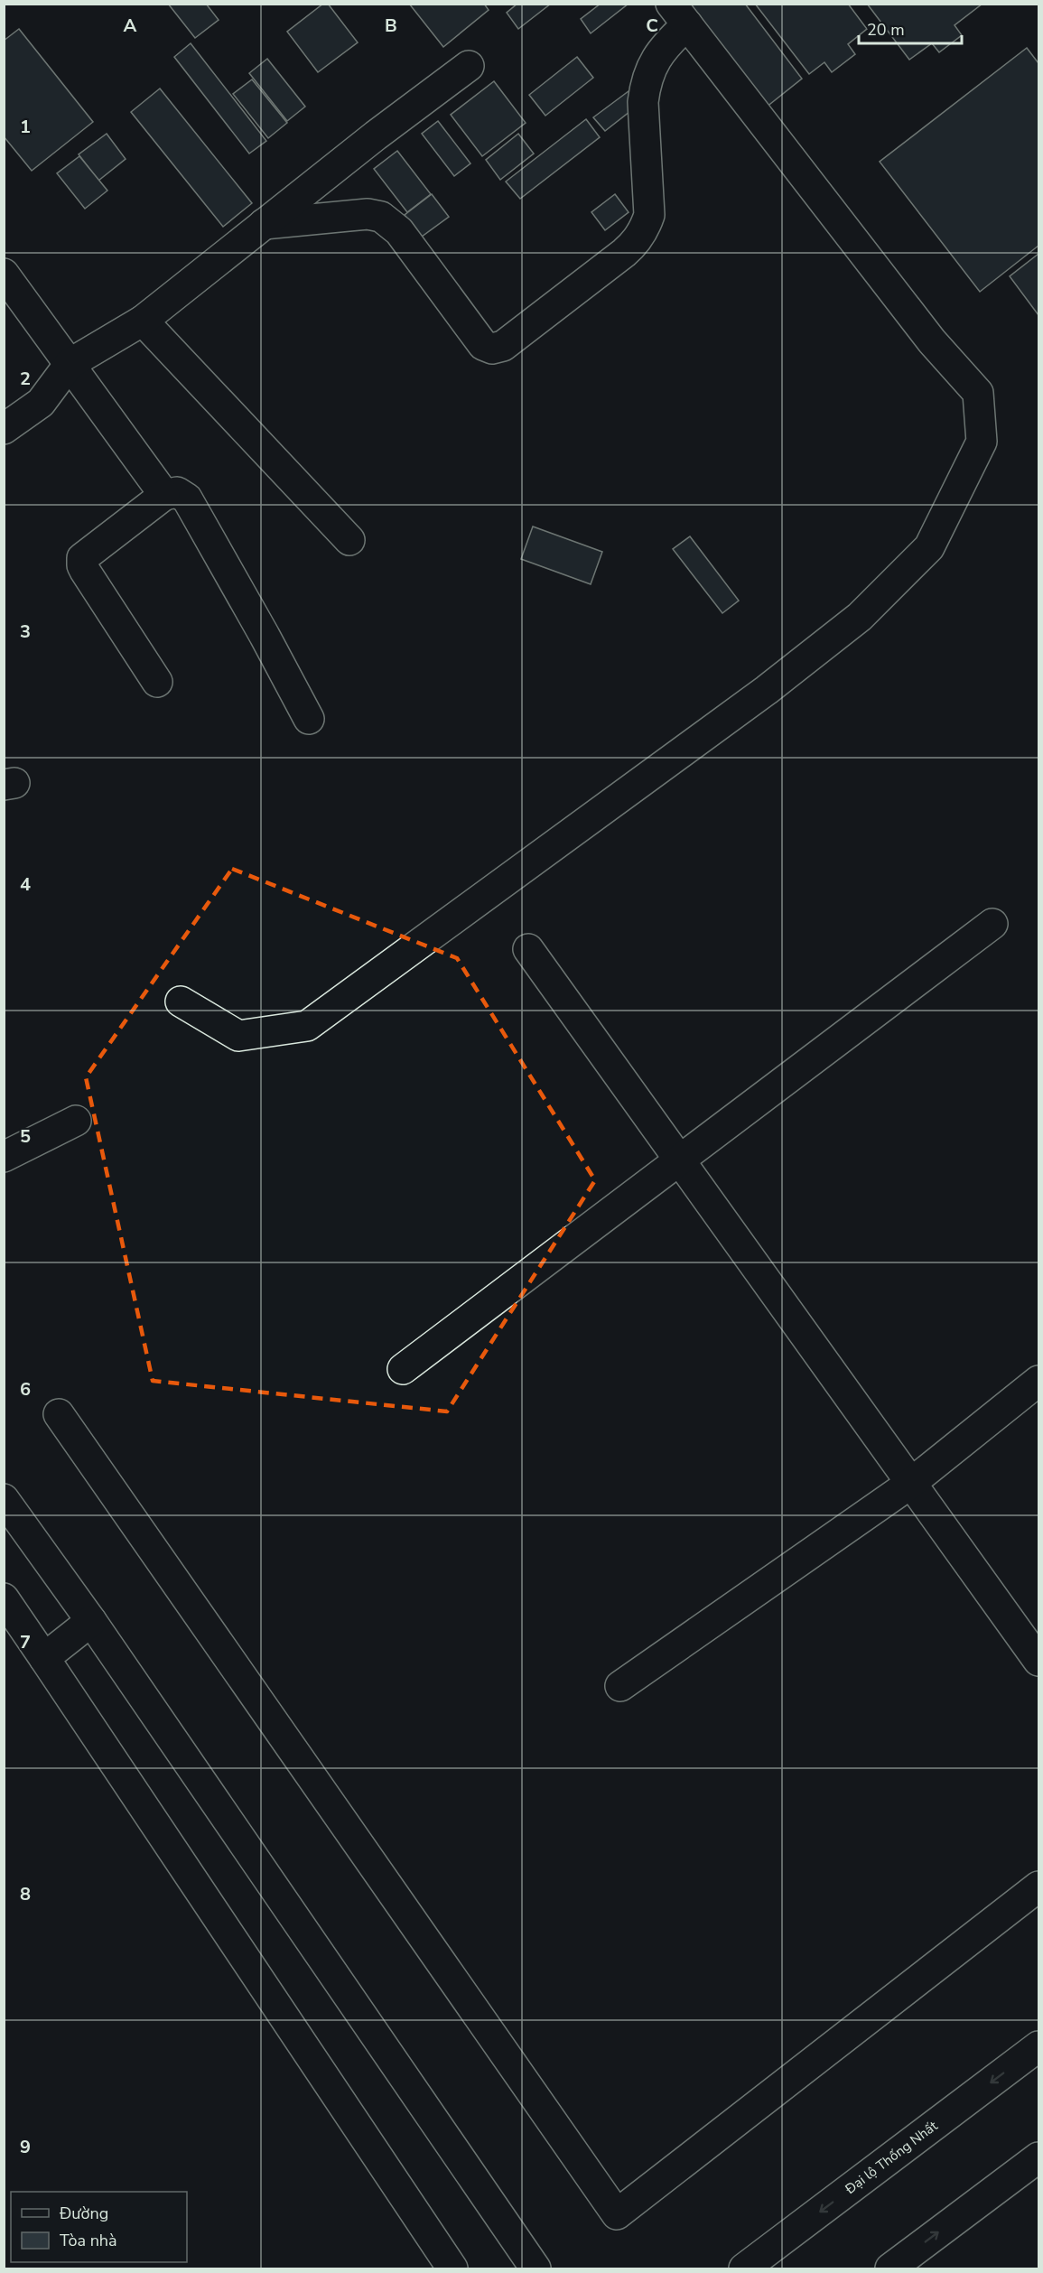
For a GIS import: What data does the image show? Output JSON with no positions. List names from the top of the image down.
{
  "streets": {
    "street": ["Đại lộ Thống Nhất"]
  },
  "legend": ["Đường", "Tòa nhà"],
  "scale_bar": "20 m",
  "grid": {
    "columns": ["A", "B", "C"],
    "rows": [
      "1",
      "2",
      "3",
      "4",
      "5",
      "6",
      "7",
      "8",
      "9"
    ]
  }
}
